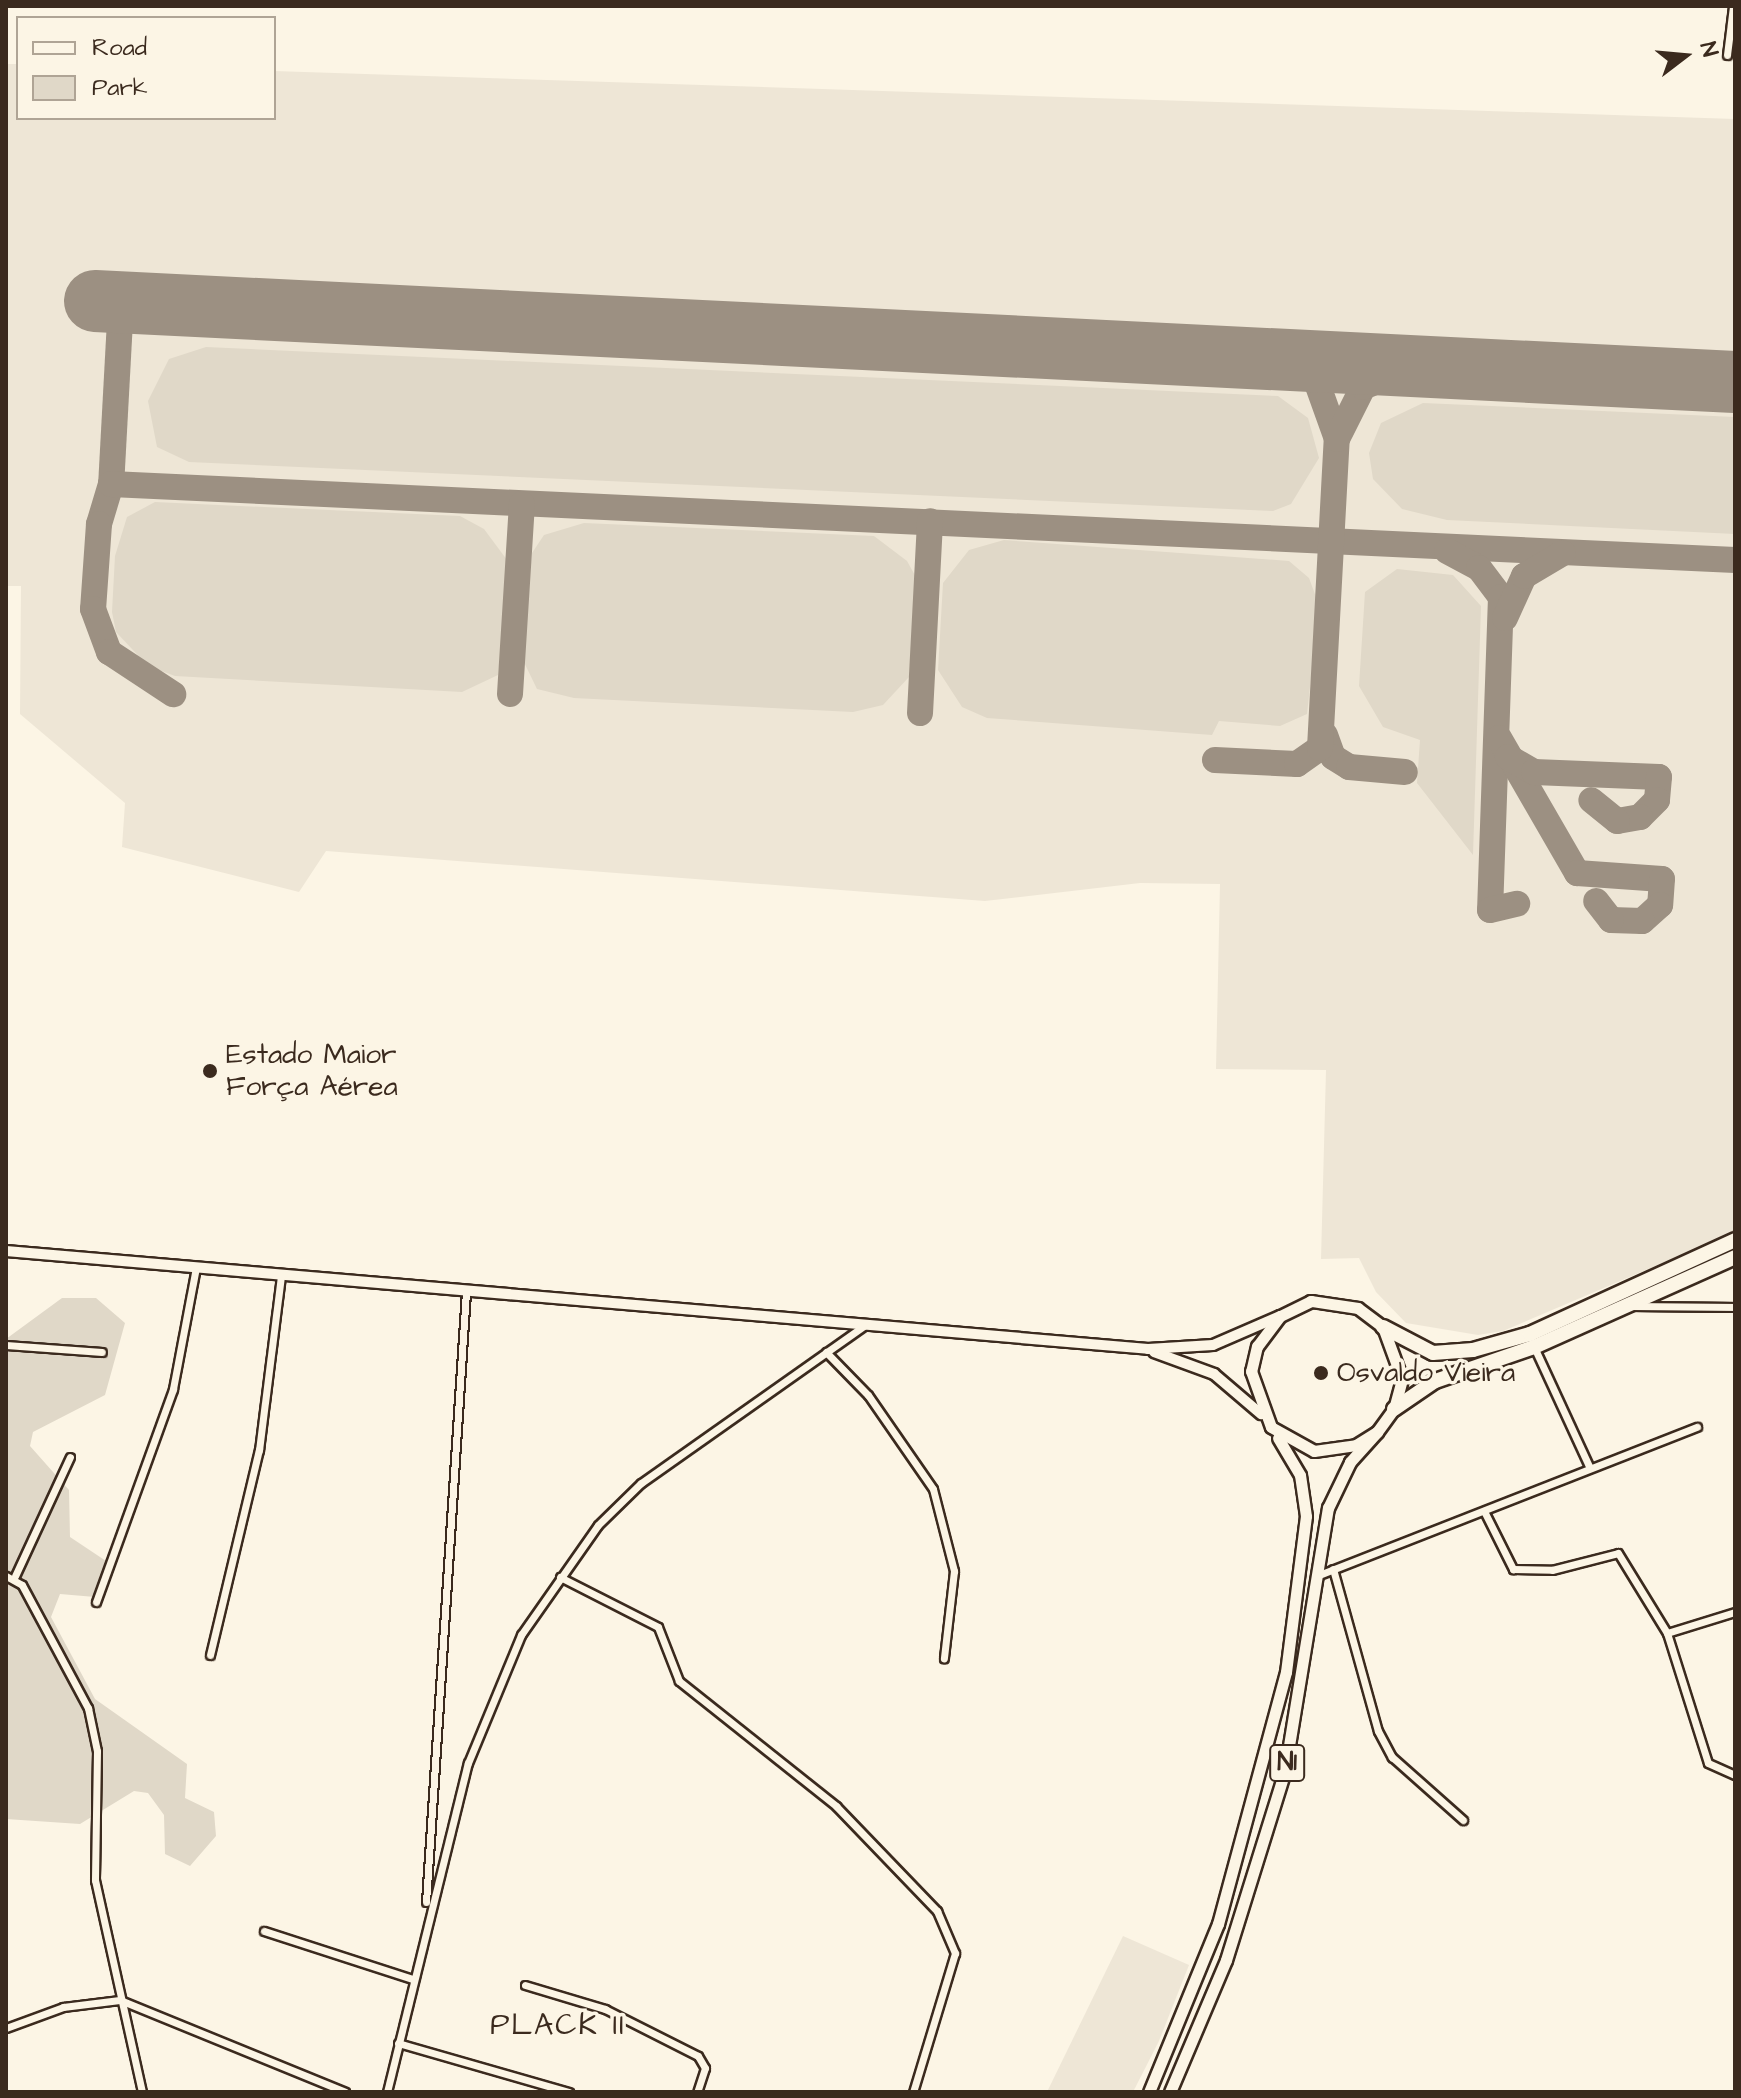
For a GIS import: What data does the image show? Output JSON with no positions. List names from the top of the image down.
{
  "streets": {
    "main road": ["N1"]
  },
  "districts": ["PLACK II"],
  "places": ["Estado Maior Força Aérea", "Osvaldo Vieira"],
  "legend": ["Road", "Park"],
  "north": "right"
}
